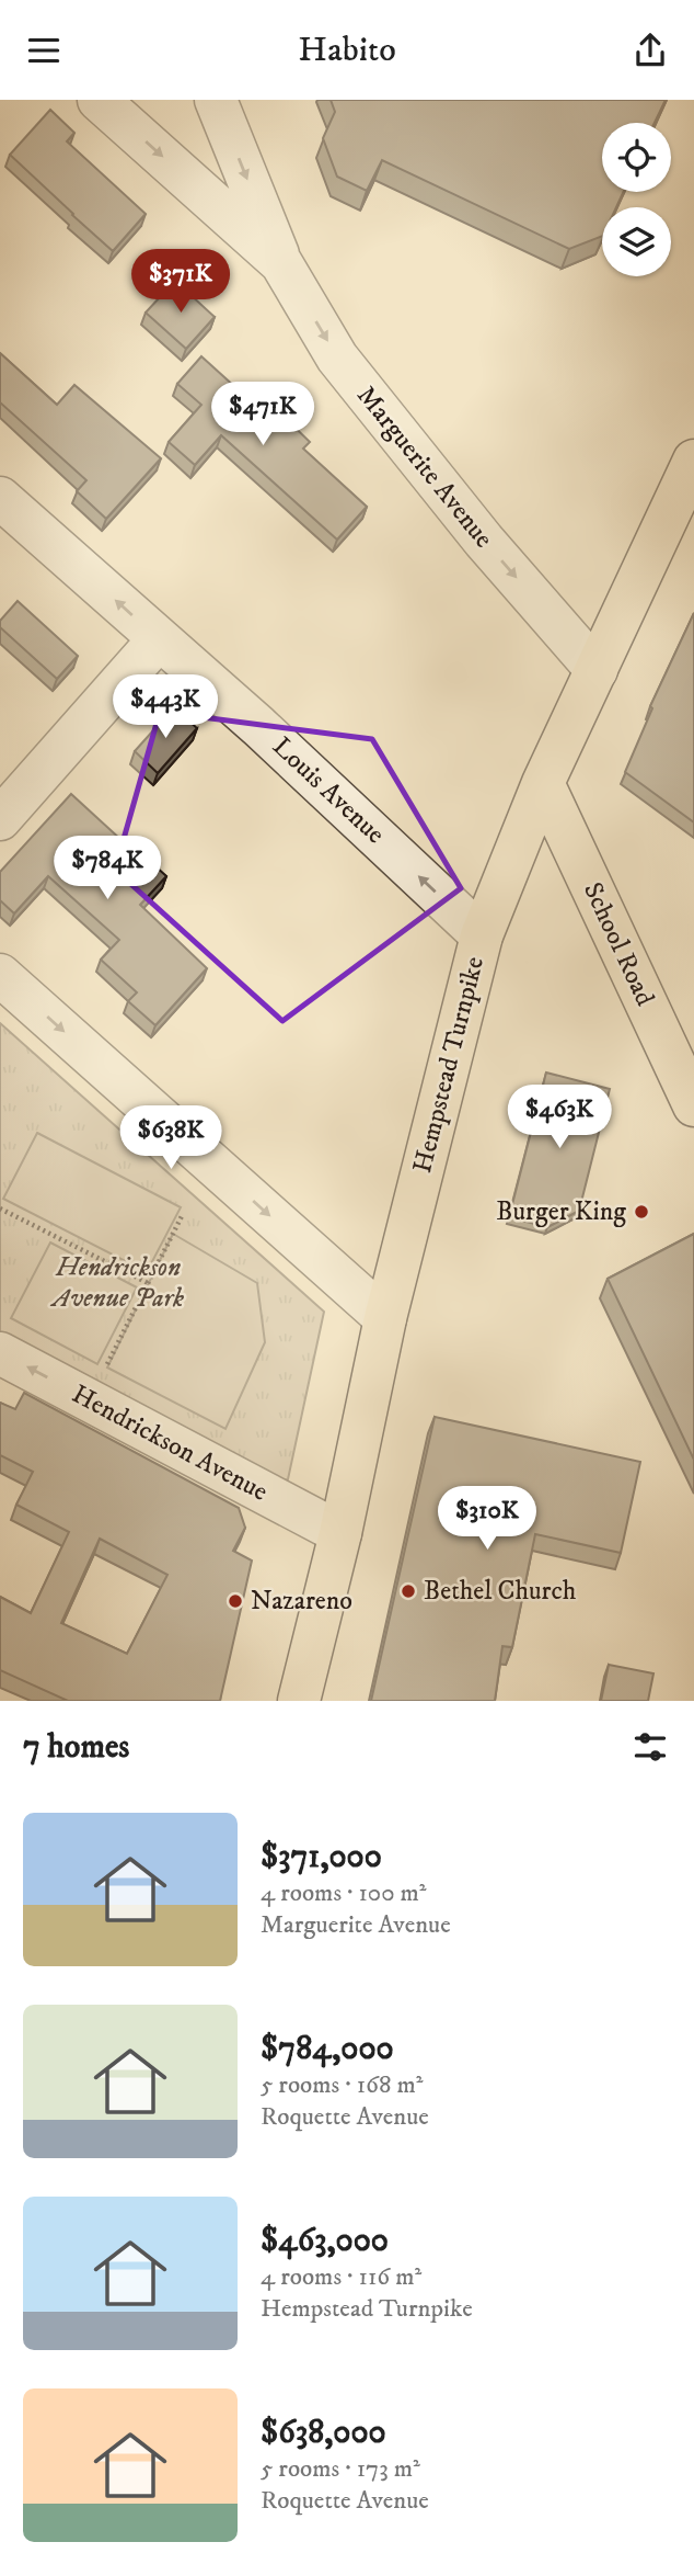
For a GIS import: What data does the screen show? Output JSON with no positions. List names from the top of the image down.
{
  "streets": {
    "main road": ["School Road", "Hempstead Turnpike"],
    "street": ["Marguerite Avenue", "Louis Avenue", "Hendrickson Avenue"]
  },
  "crossings": [
    ["Marguerite Avenue", "Hempstead Turnpike"],
    ["Louis Avenue", "Hempstead Turnpike"],
    ["School Road", "Hempstead Turnpike"],
    ["Hempstead Turnpike", "Hendrickson Avenue"]
  ],
  "one_way": ["Marguerite Avenue"],
  "parks": ["Hendrickson Avenue Park"],
  "places": ["Burger King", "Bethel Church", "Nazareno"],
  "page": {
    "header": "Habito",
    "price": [
      "$371K",
      "$471K",
      "$443K",
      "$784K",
      "$463K",
      "$638K",
      "$310K"
    ],
    "heading": "7 homes",
    "list": [
      {
        "name": "$371,000",
        "note": "4 rooms · 100 m² · Marguerite Avenue"
      },
      {
        "name": "$784,000",
        "note": "5 rooms · 168 m² · Roquette Avenue"
      },
      {
        "name": "$463,000",
        "note": "4 rooms · 116 m² · Hempstead Turnpike"
      },
      {
        "name": "$638,000",
        "note": "5 rooms · 173 m² · Roquette Avenue"
      }
    ]
  }
}
